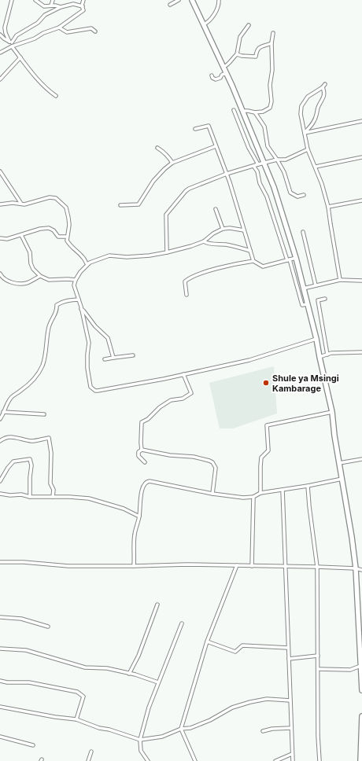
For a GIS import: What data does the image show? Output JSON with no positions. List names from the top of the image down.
{
  "places": ["Shule ya Msingi Kambarage"]
}
